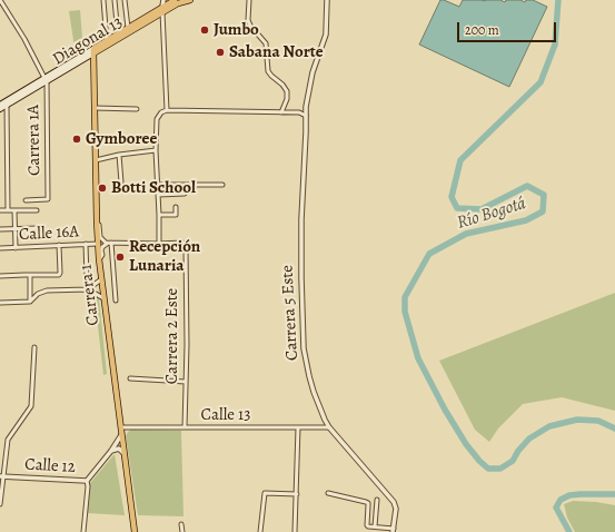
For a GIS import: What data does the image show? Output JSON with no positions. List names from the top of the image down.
{
  "streets": {
    "main road": ["Diagonal 13", "Carrera 1"],
    "street": [
      "Carrera 1A",
      "Calle 16A",
      "Carrera 5 Este",
      "Carrera 2 Este",
      "Calle 13",
      "Calle 12"
    ]
  },
  "crossings": [
    ["Diagonal 13", "Carrera 1A"],
    ["Diagonal 13", "Carrera 1"],
    ["Calle 16A", "Carrera 1"],
    ["Carrera 1", "Calle 13"],
    ["Carrera 1", "Calle 12"],
    ["Carrera 5 Este", "Calle 13"],
    ["Carrera 2 Este", "Calle 13"]
  ],
  "water": ["Río Bogotá"],
  "places": [
    "Jumbo",
    "Sabana Norte",
    "Gymboree",
    "Botti School",
    "Recepción Lunaria"
  ],
  "scale_bar": "200 m"
}
